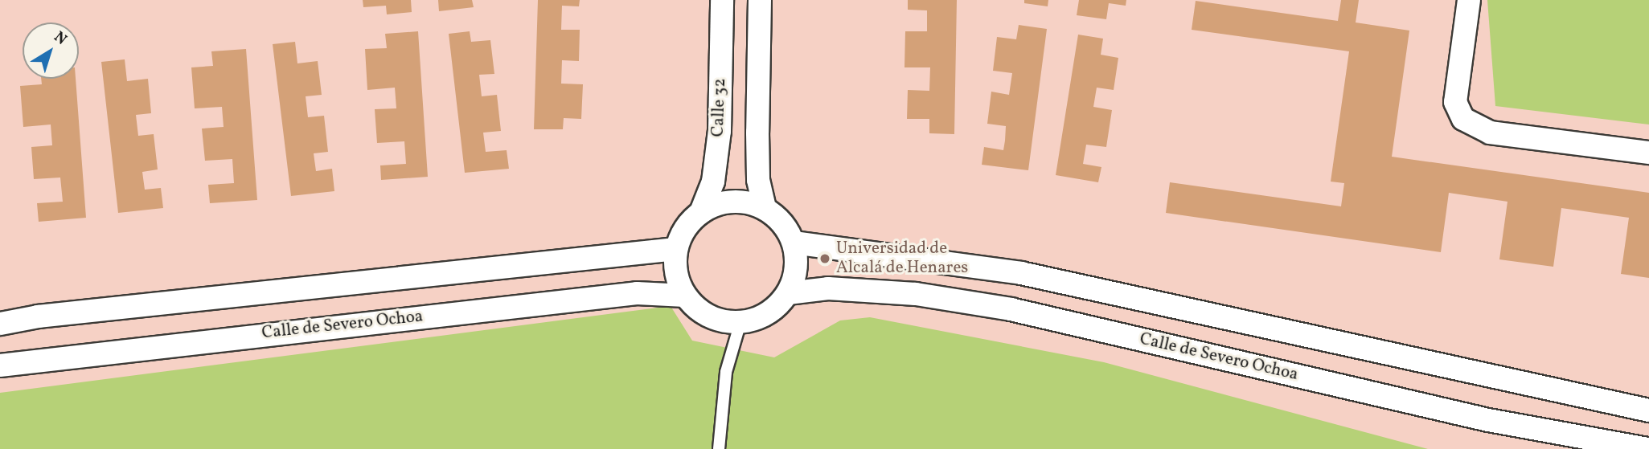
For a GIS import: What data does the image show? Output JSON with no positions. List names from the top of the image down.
{
  "streets": {
    "street": ["Calle 32", "Calle de Severo Ochoa"]
  },
  "crossings": [
    ["Calle 32", "Calle de Severo Ochoa"]
  ],
  "places": ["Universidad de Alcalá de Henares"],
  "north": "top right"
}
